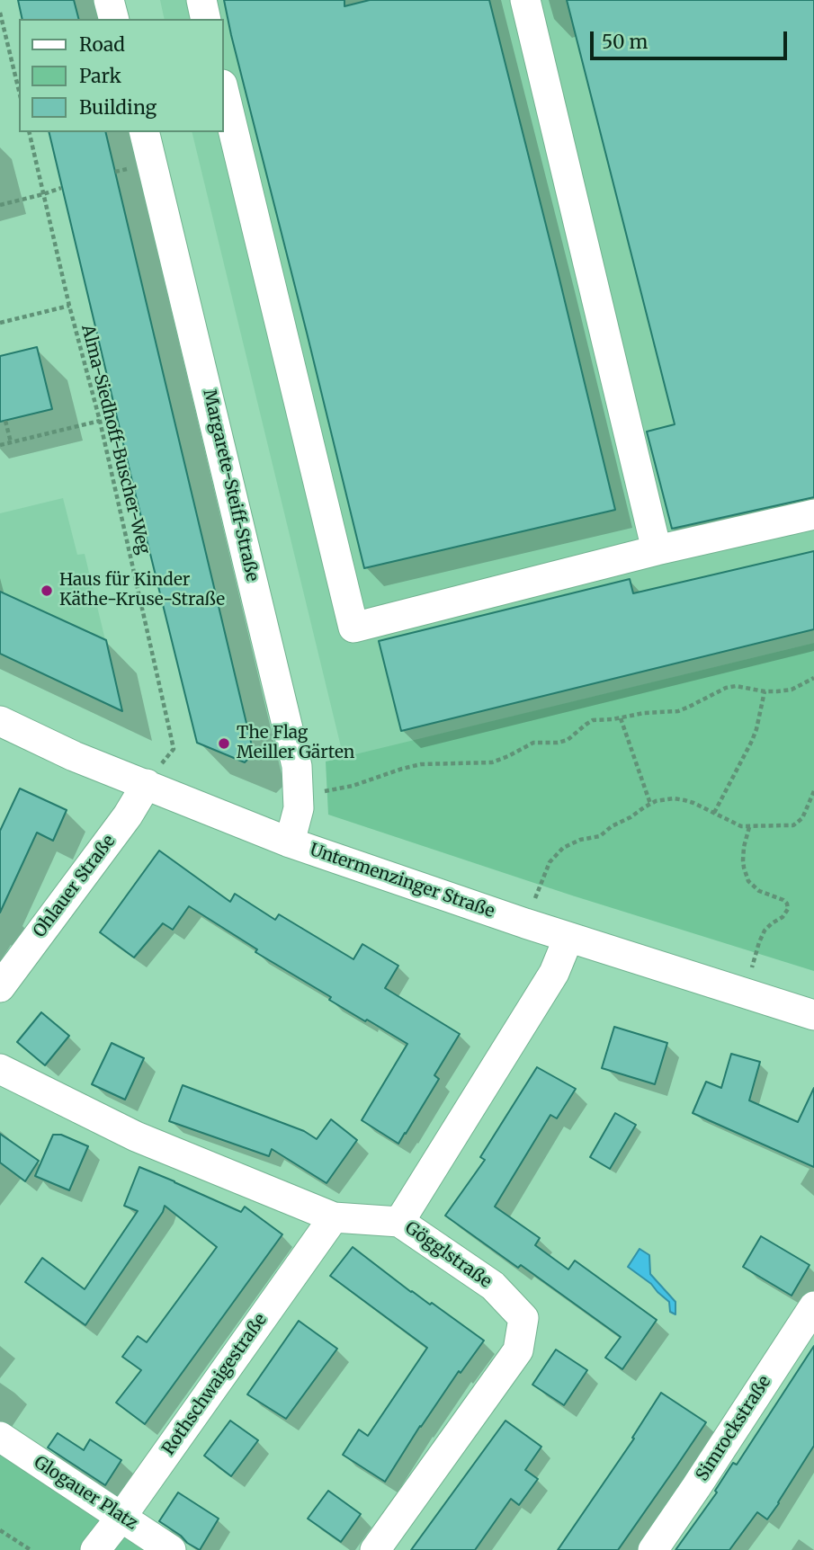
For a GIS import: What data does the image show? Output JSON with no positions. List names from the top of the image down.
{
  "streets": {
    "street": [
      "Margarete-Steiff-Straße",
      "Untermenzinger Straße",
      "Ohlauer Straße",
      "Gögglstraße",
      "Rothschwaigestraße",
      "Simrockstraße",
      "Glogauer Platz"
    ],
    "path": ["Alma-Siedhoff-Buscher-Weg"]
  },
  "crossings": [
    ["Alma-Siedhoff-Buscher-Weg", "Untermenzinger Straße"],
    ["Alma-Siedhoff-Buscher-Weg", "Ohlauer Straße"],
    ["Margarete-Steiff-Straße", "Untermenzinger Straße"],
    ["Untermenzinger Straße", "Ohlauer Straße"],
    ["Gögglstraße", "Rothschwaigestraße"],
    ["Rothschwaigestraße", "Glogauer Platz"]
  ],
  "places": ["Haus für Kinder Käthe-Kruse-Straße", "The Flag Meiller Gärten"],
  "legend": ["Road", "Park", "Building"],
  "scale_bar": "50 m"
}
